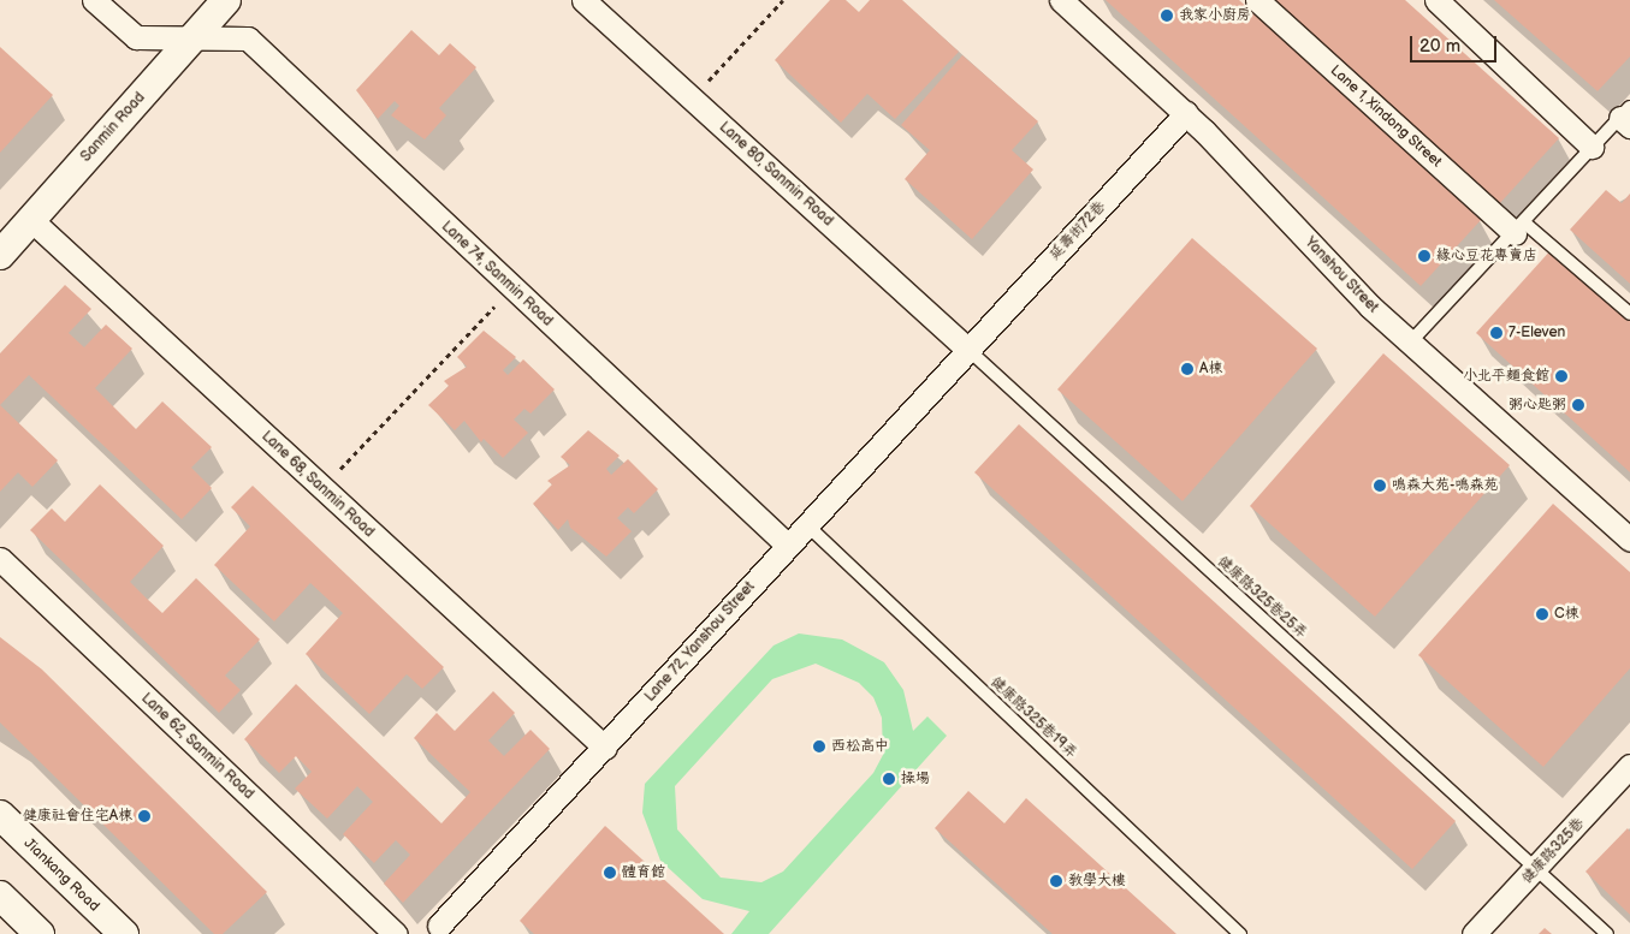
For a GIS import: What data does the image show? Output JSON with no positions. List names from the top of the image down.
{
  "streets": {
    "street": [
      "Lane 1, Xindong Street",
      "Sanmin Road",
      "Lane 80, Sanmin Road",
      "延壽街72巷",
      "Lane 74, Sanmin Road",
      "Yanshou Street",
      "Lane 68, Sanmin Road",
      "Lane 72, Yanshou Street",
      "Lane 62, Sanmin Road",
      "健康路325巷",
      "Jiankang Road"
    ],
    "lane": ["健康路325巷25弄", "健康路325巷19弄"]
  },
  "crossings": [
    ["Sanmin Road", "Lane 74, Sanmin Road"],
    ["Sanmin Road", "Lane 68, Sanmin Road"],
    ["Lane 80, Sanmin Road", "延壽街72巷"],
    ["Lane 80, Sanmin Road", "健康路325巷25弄"],
    ["Lane 80, Sanmin Road", "Lane 72, Yanshou Street"],
    ["延壽街72巷", "Yanshou Street"],
    ["延壽街72巷", "健康路325巷25弄"],
    ["延壽街72巷", "Lane 72, Yanshou Street"],
    ["Lane 74, Sanmin Road", "Lane 72, Yanshou Street"],
    ["Lane 68, Sanmin Road", "Lane 72, Yanshou Street"],
    ["健康路325巷25弄", "Lane 72, Yanshou Street"],
    ["健康路325巷25弄", "健康路325巷"],
    ["Lane 72, Yanshou Street", "健康路325巷19弄"]
  ],
  "places": [
    "我家小廚房",
    "緣心豆花專賣店",
    "7-Eleven",
    "A棟",
    "小北平麵食館",
    "粥心匙粥",
    "鳴森大苑-鳴森苑",
    "C棟",
    "西松高中",
    "操場",
    "健康社會住宅A棟",
    "體育館",
    "教學大樓"
  ],
  "scale_bar": "20 m"
}
